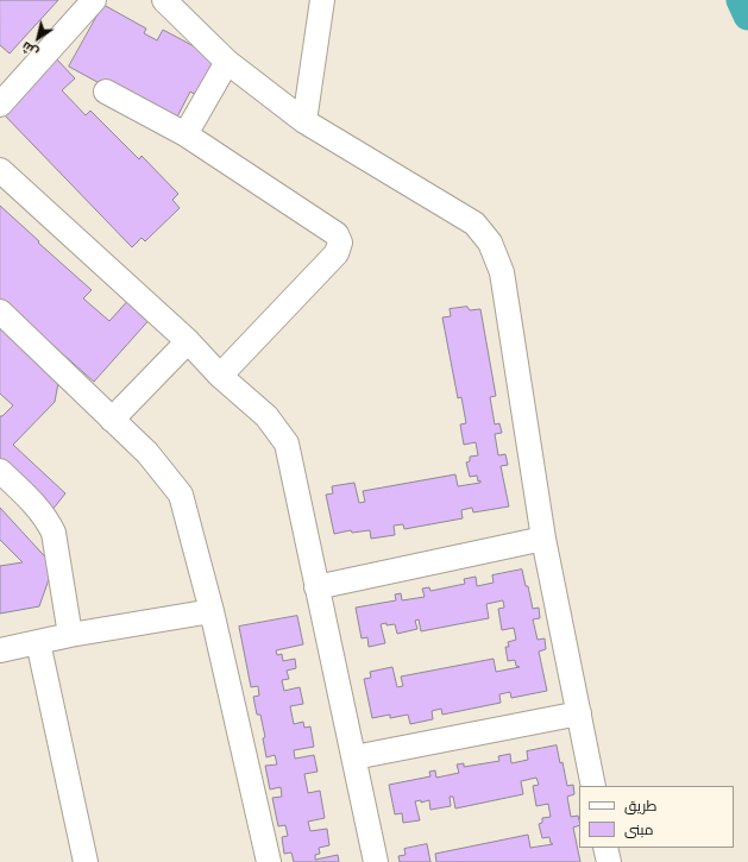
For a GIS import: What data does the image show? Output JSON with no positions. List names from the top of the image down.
{
  "legend": ["طريق", "مبنى"],
  "north": "bottom left"
}
